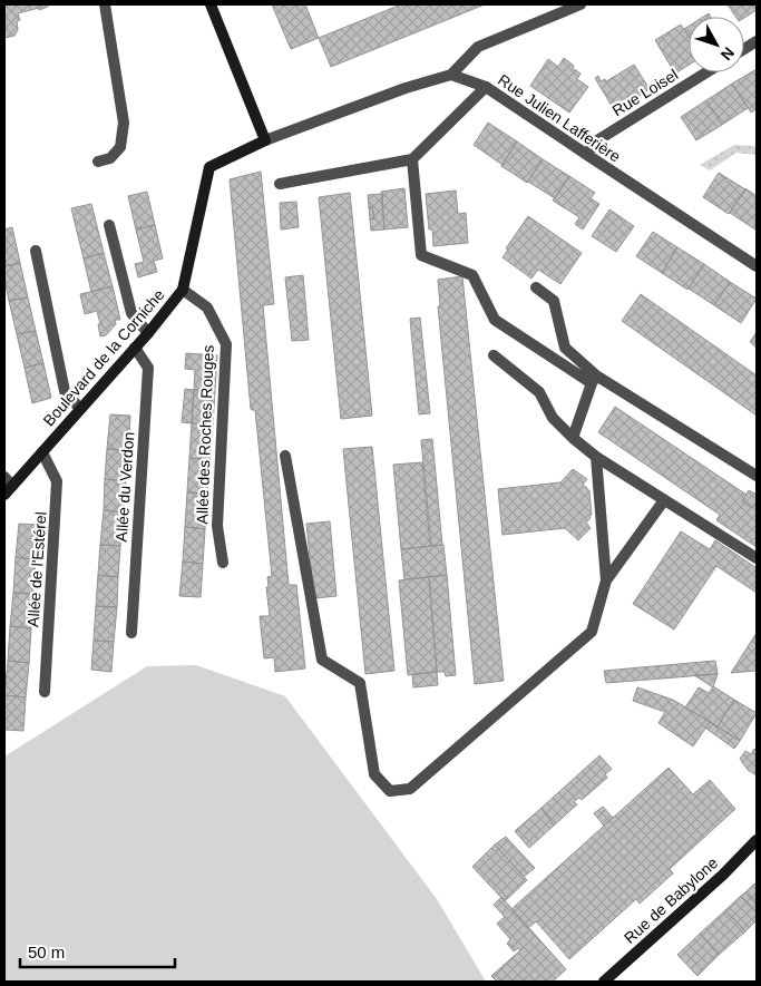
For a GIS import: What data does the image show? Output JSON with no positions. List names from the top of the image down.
{
  "streets": {
    "street": [
      "Rue Loisel",
      "Rue Julien Lafferière",
      "Boulevard de la Corniche",
      "Allée des Roches Rouges",
      "Allée du Verdon",
      "Allée de l'Estérel",
      "Rue de Babylone"
    ]
  },
  "crossings": [
    ["Rue Loisel", "Rue Julien Lafferière"],
    ["Boulevard de la Corniche", "Allée des Roches Rouges"],
    ["Boulevard de la Corniche", "Allée du Verdon"],
    ["Boulevard de la Corniche", "Allée de l'Estérel"]
  ],
  "scale_bar": "50 m",
  "north": "bottom right"
}
